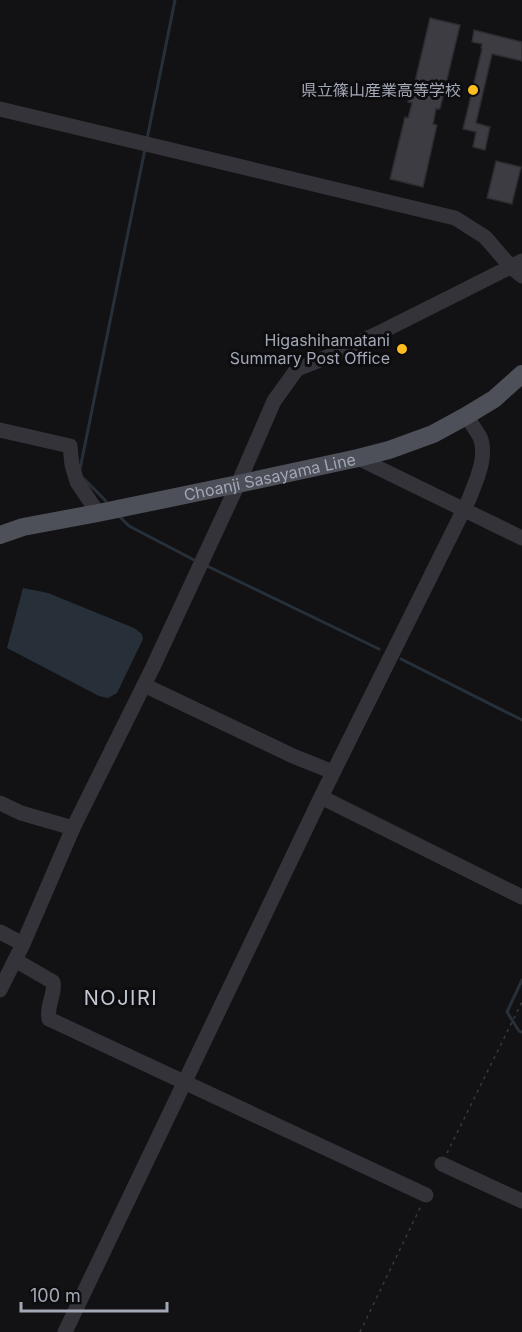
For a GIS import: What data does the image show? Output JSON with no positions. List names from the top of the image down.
{
  "streets": {
    "main road": ["Choanji Sasayama Line"]
  },
  "districts": ["NOJIRI"],
  "places": ["県立篠山産業高等学校", "Higashihamatani Summary Post Office"],
  "scale_bar": "100 m"
}
